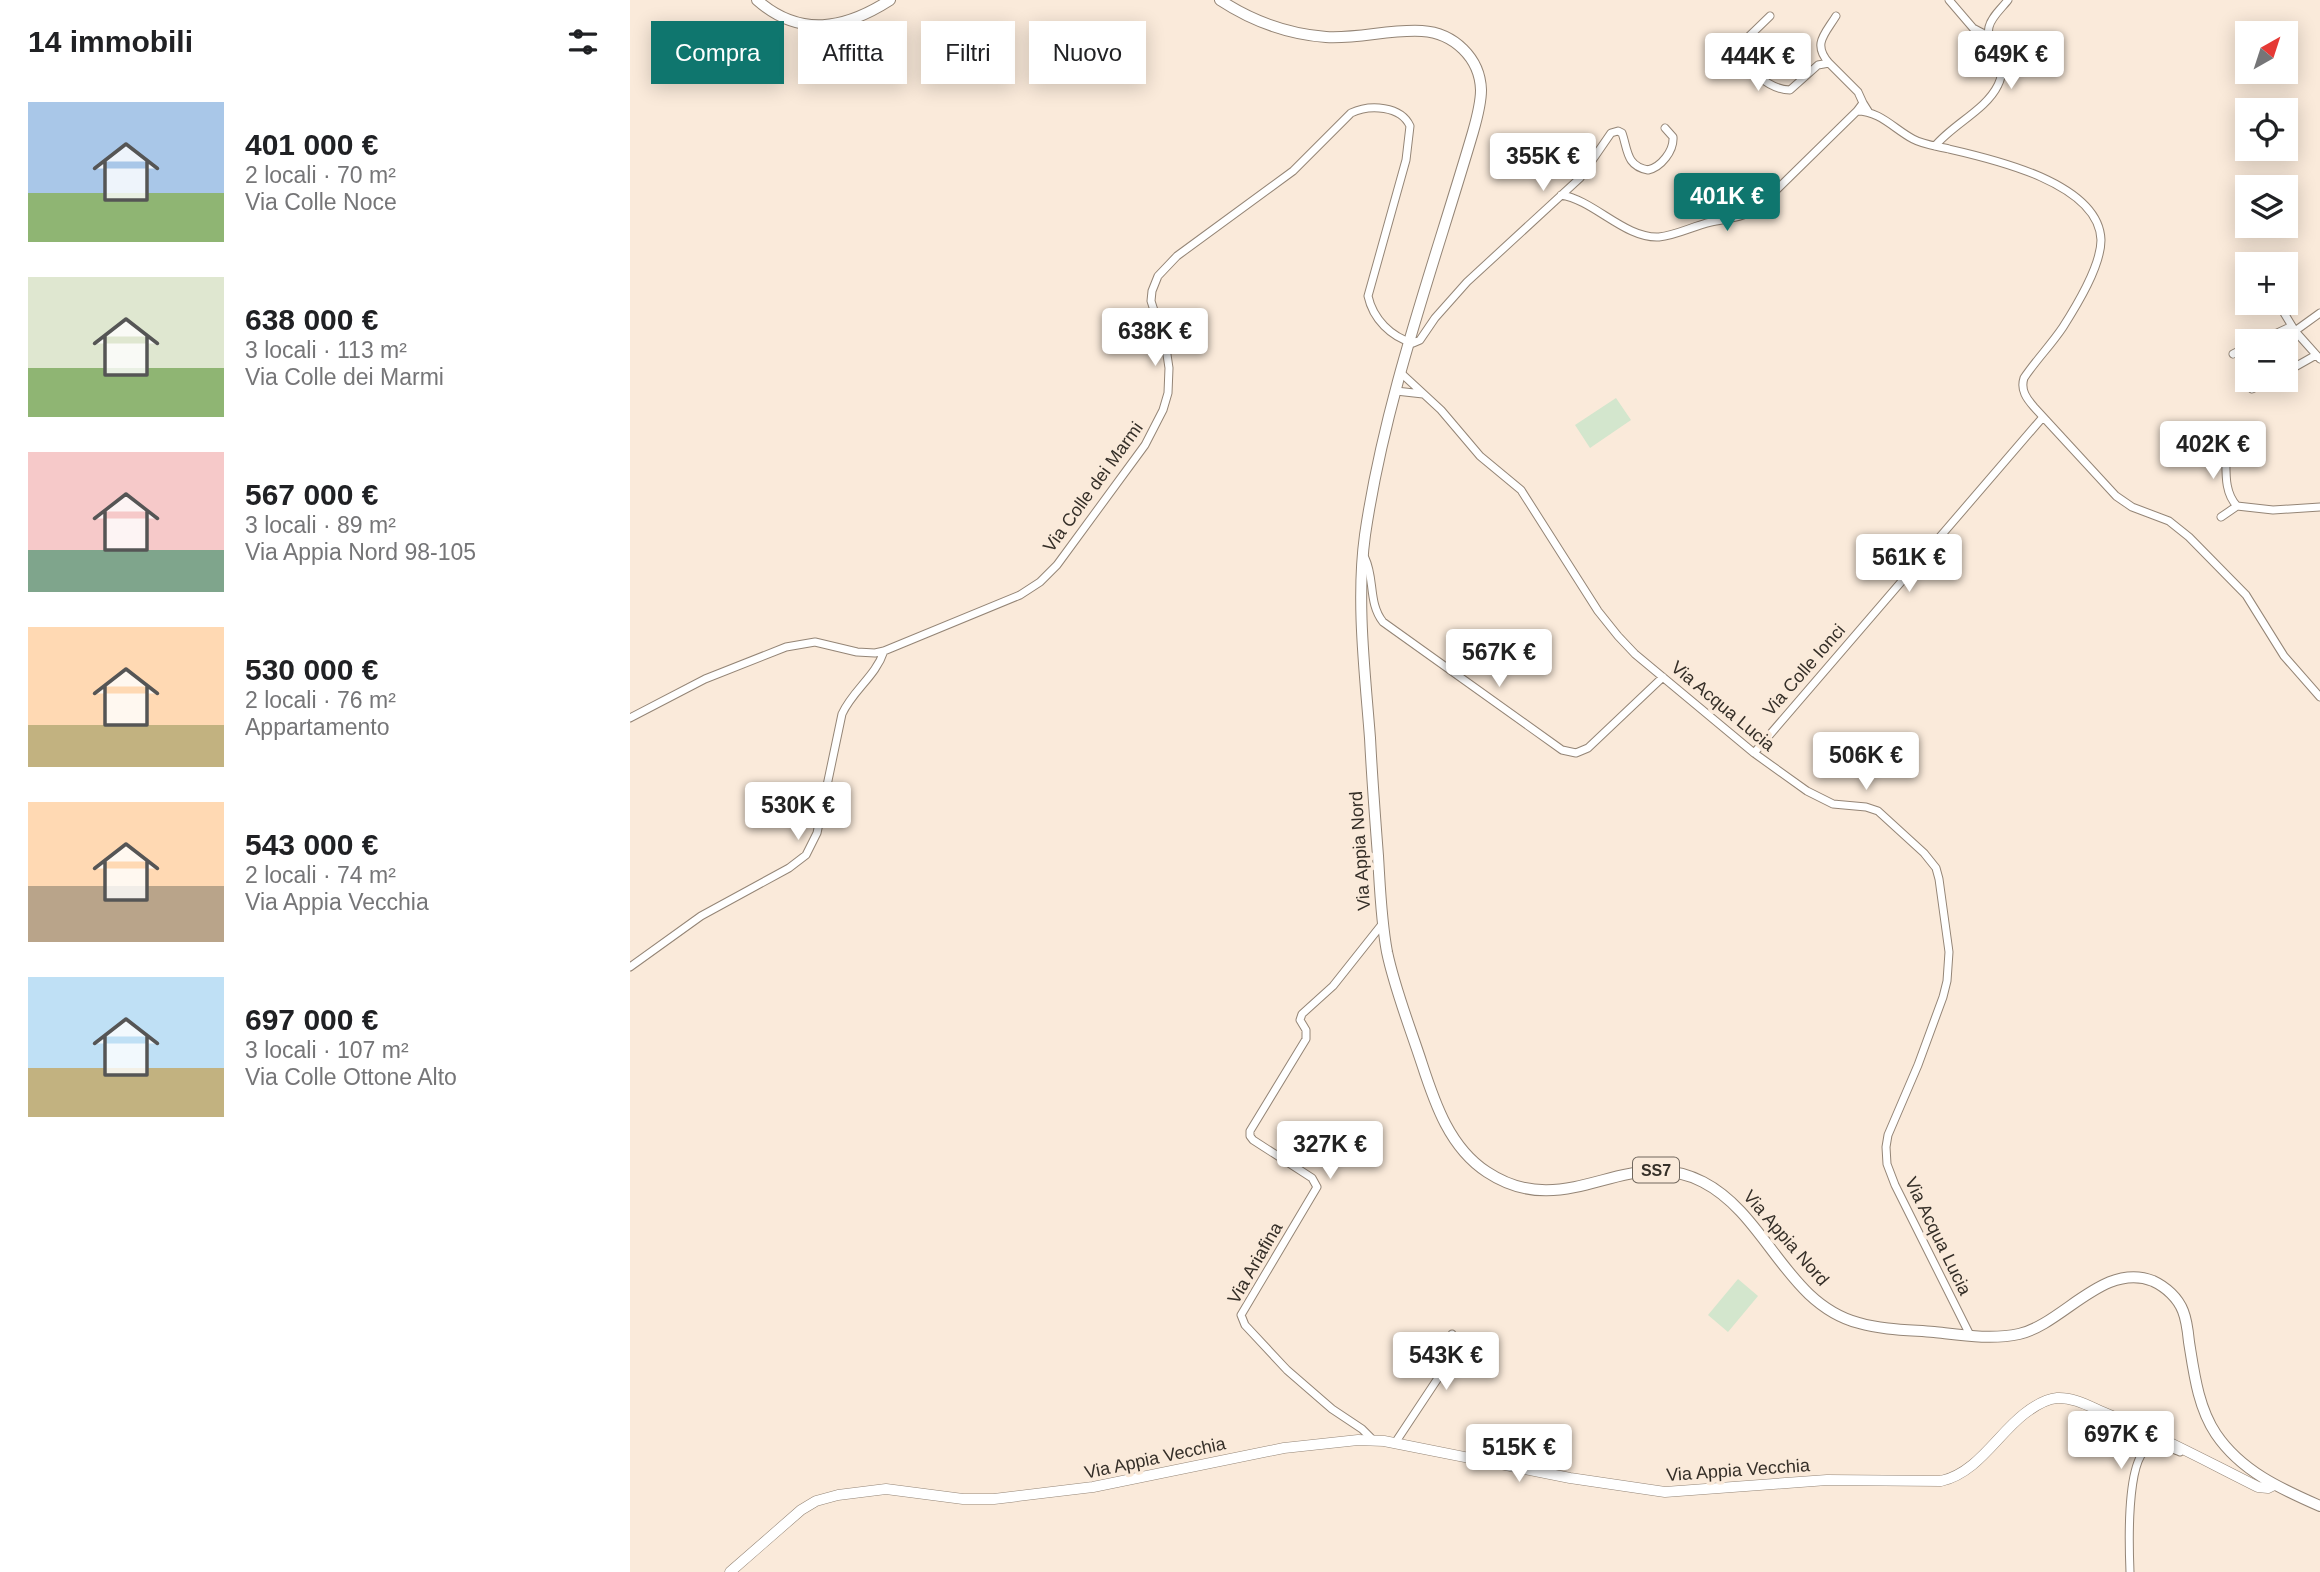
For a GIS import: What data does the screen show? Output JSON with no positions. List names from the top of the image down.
{
  "streets": {
    "main road": ["Via Appia Nord", "SS7", "Via Appia Vecchia"],
    "street": [
      "Via Colle dei Marmi",
      "Via Colle Ionci",
      "Via Acqua Lucia",
      "Via Ariafina"
    ]
  },
  "crossings": [
    ["Via Colle dei Marmi", "SS7"],
    ["Via Colle Ionci", "Via Acqua Lucia"],
    ["Via Acqua Lucia", "Via Appia Nord"],
    ["Via Acqua Lucia", "SS7"],
    ["Via Appia Nord", "SS7"],
    ["Via Appia Nord", "Via Ariafina"],
    ["Via Appia Nord", "Via Appia Vecchia"],
    ["Via Ariafina", "Via Appia Vecchia"]
  ],
  "north": "top right",
  "page": {
    "heading": "14 immobili",
    "map_buttons": ["+", "−"],
    "chip": [
      "Compra",
      "Affitta",
      "Filtri",
      "Nuovo"
    ],
    "price": [
      "649K €",
      "444K €",
      "355K €",
      "401K €",
      "638K €",
      "402K €",
      "561K €",
      "567K €",
      "506K €",
      "530K €",
      "327K €",
      "543K €",
      "697K €",
      "515K €"
    ],
    "list": [
      {
        "name": "401 000 €",
        "note": "2 locali · 70 m² · Via Colle Noce"
      },
      {
        "name": "638 000 €",
        "note": "3 locali · 113 m² · Via Colle dei Marmi"
      },
      {
        "name": "567 000 €",
        "note": "3 locali · 89 m² · Via Appia Nord 98-105"
      },
      {
        "name": "530 000 €",
        "note": "2 locali · 76 m² · Appartamento"
      },
      {
        "name": "543 000 €",
        "note": "2 locali · 74 m² · Via Appia Vecchia"
      },
      {
        "name": "697 000 €",
        "note": "3 locali · 107 m² · Via Colle Ottone Alto"
      }
    ]
  }
}
